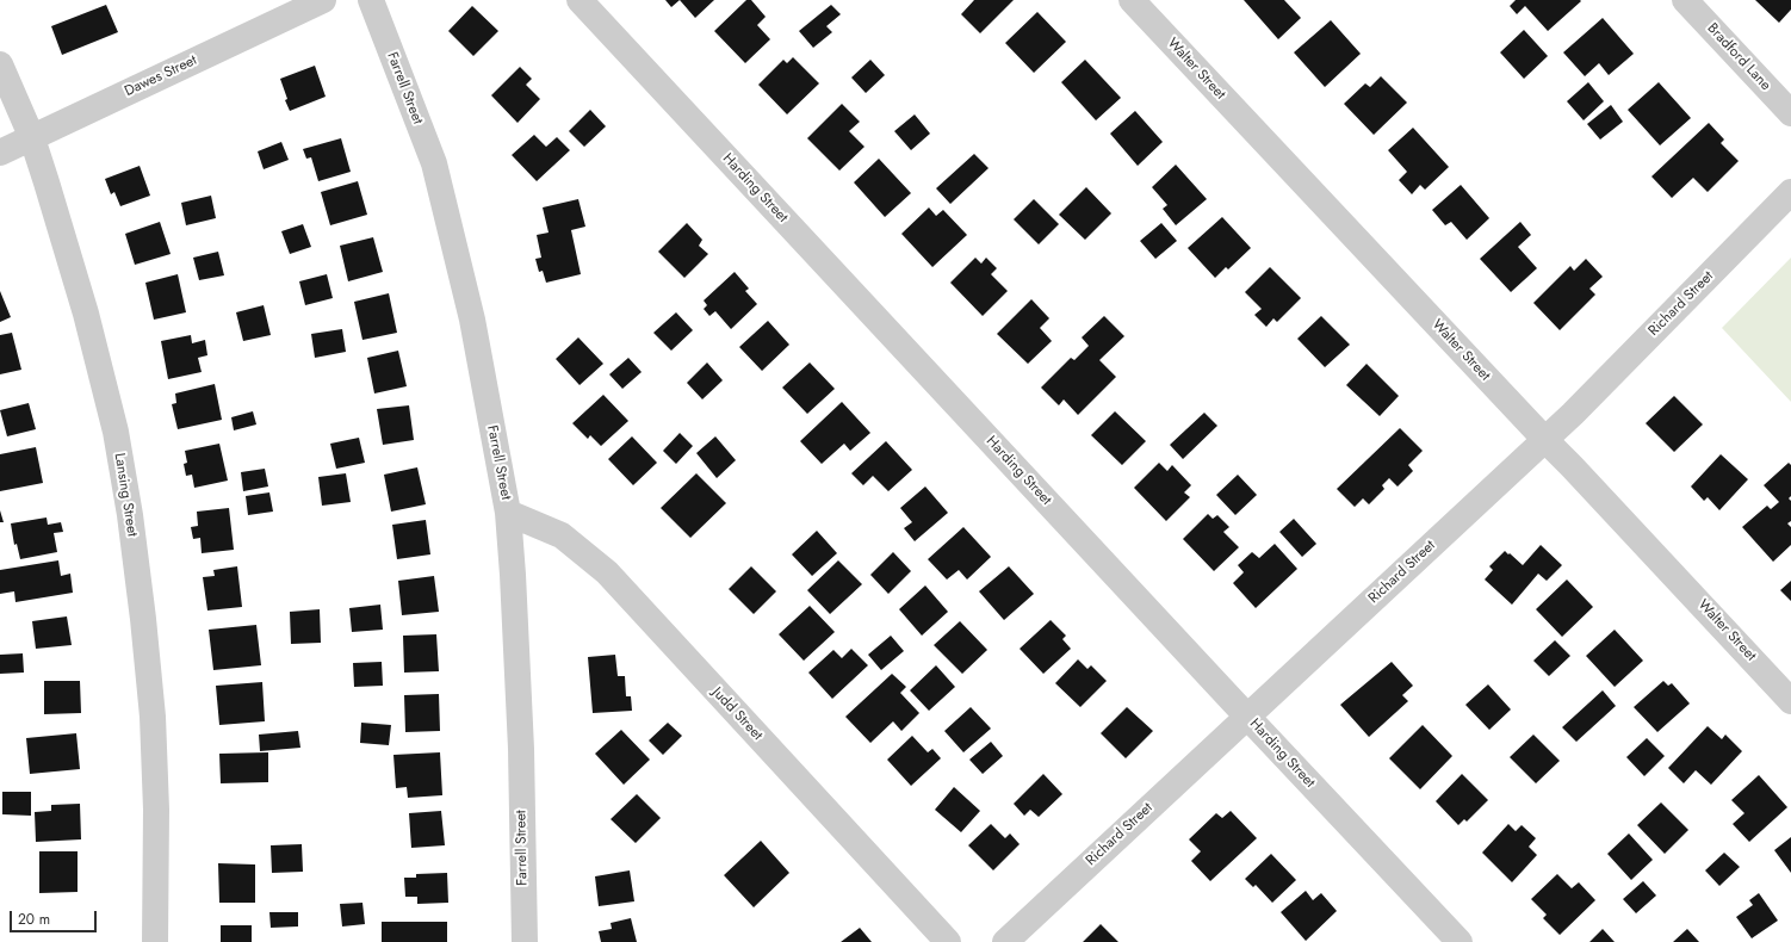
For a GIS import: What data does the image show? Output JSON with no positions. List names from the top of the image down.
{
  "streets": {
    "street": [
      "Bradford Lane",
      "Walter Street",
      "Dawes Street",
      "Farrell Street",
      "Harding Street",
      "Richard Street",
      "Lansing Street",
      "Judd Street"
    ]
  },
  "crossings": [
    ["Walter Street", "Richard Street"],
    ["Dawes Street", "Lansing Street"],
    ["Farrell Street", "Judd Street"],
    ["Harding Street", "Richard Street"]
  ],
  "scale_bar": "20 m"
}
